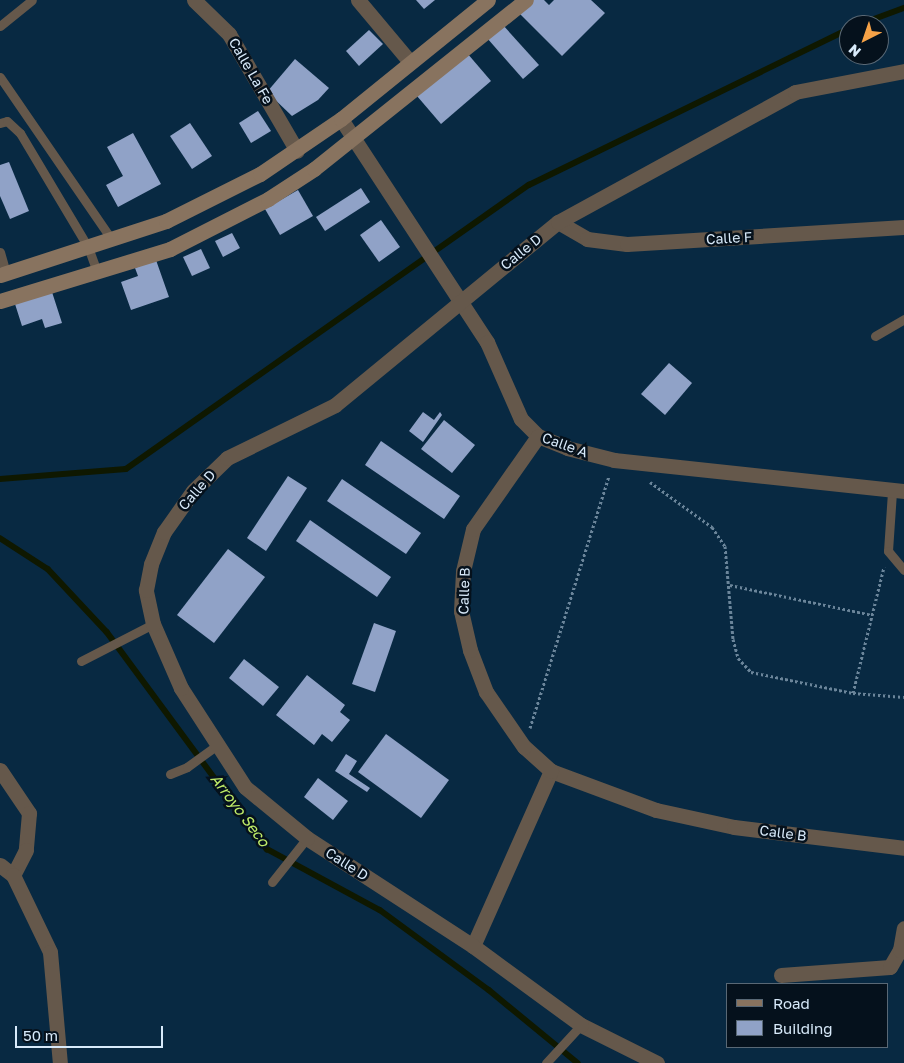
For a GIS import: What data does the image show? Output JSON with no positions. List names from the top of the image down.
{
  "streets": {
    "street": [
      "Calle La Fe",
      "Calle F",
      "Calle D",
      "Calle A",
      "Calle B"
    ]
  },
  "crossings": [
    ["Calle F", "Calle D"],
    ["Calle D", "Calle A"],
    ["Calle A", "Calle B"]
  ],
  "water": ["Arroyo Seco"],
  "legend": ["Road", "Building"],
  "scale_bar": "50 m",
  "north": "bottom left"
}
